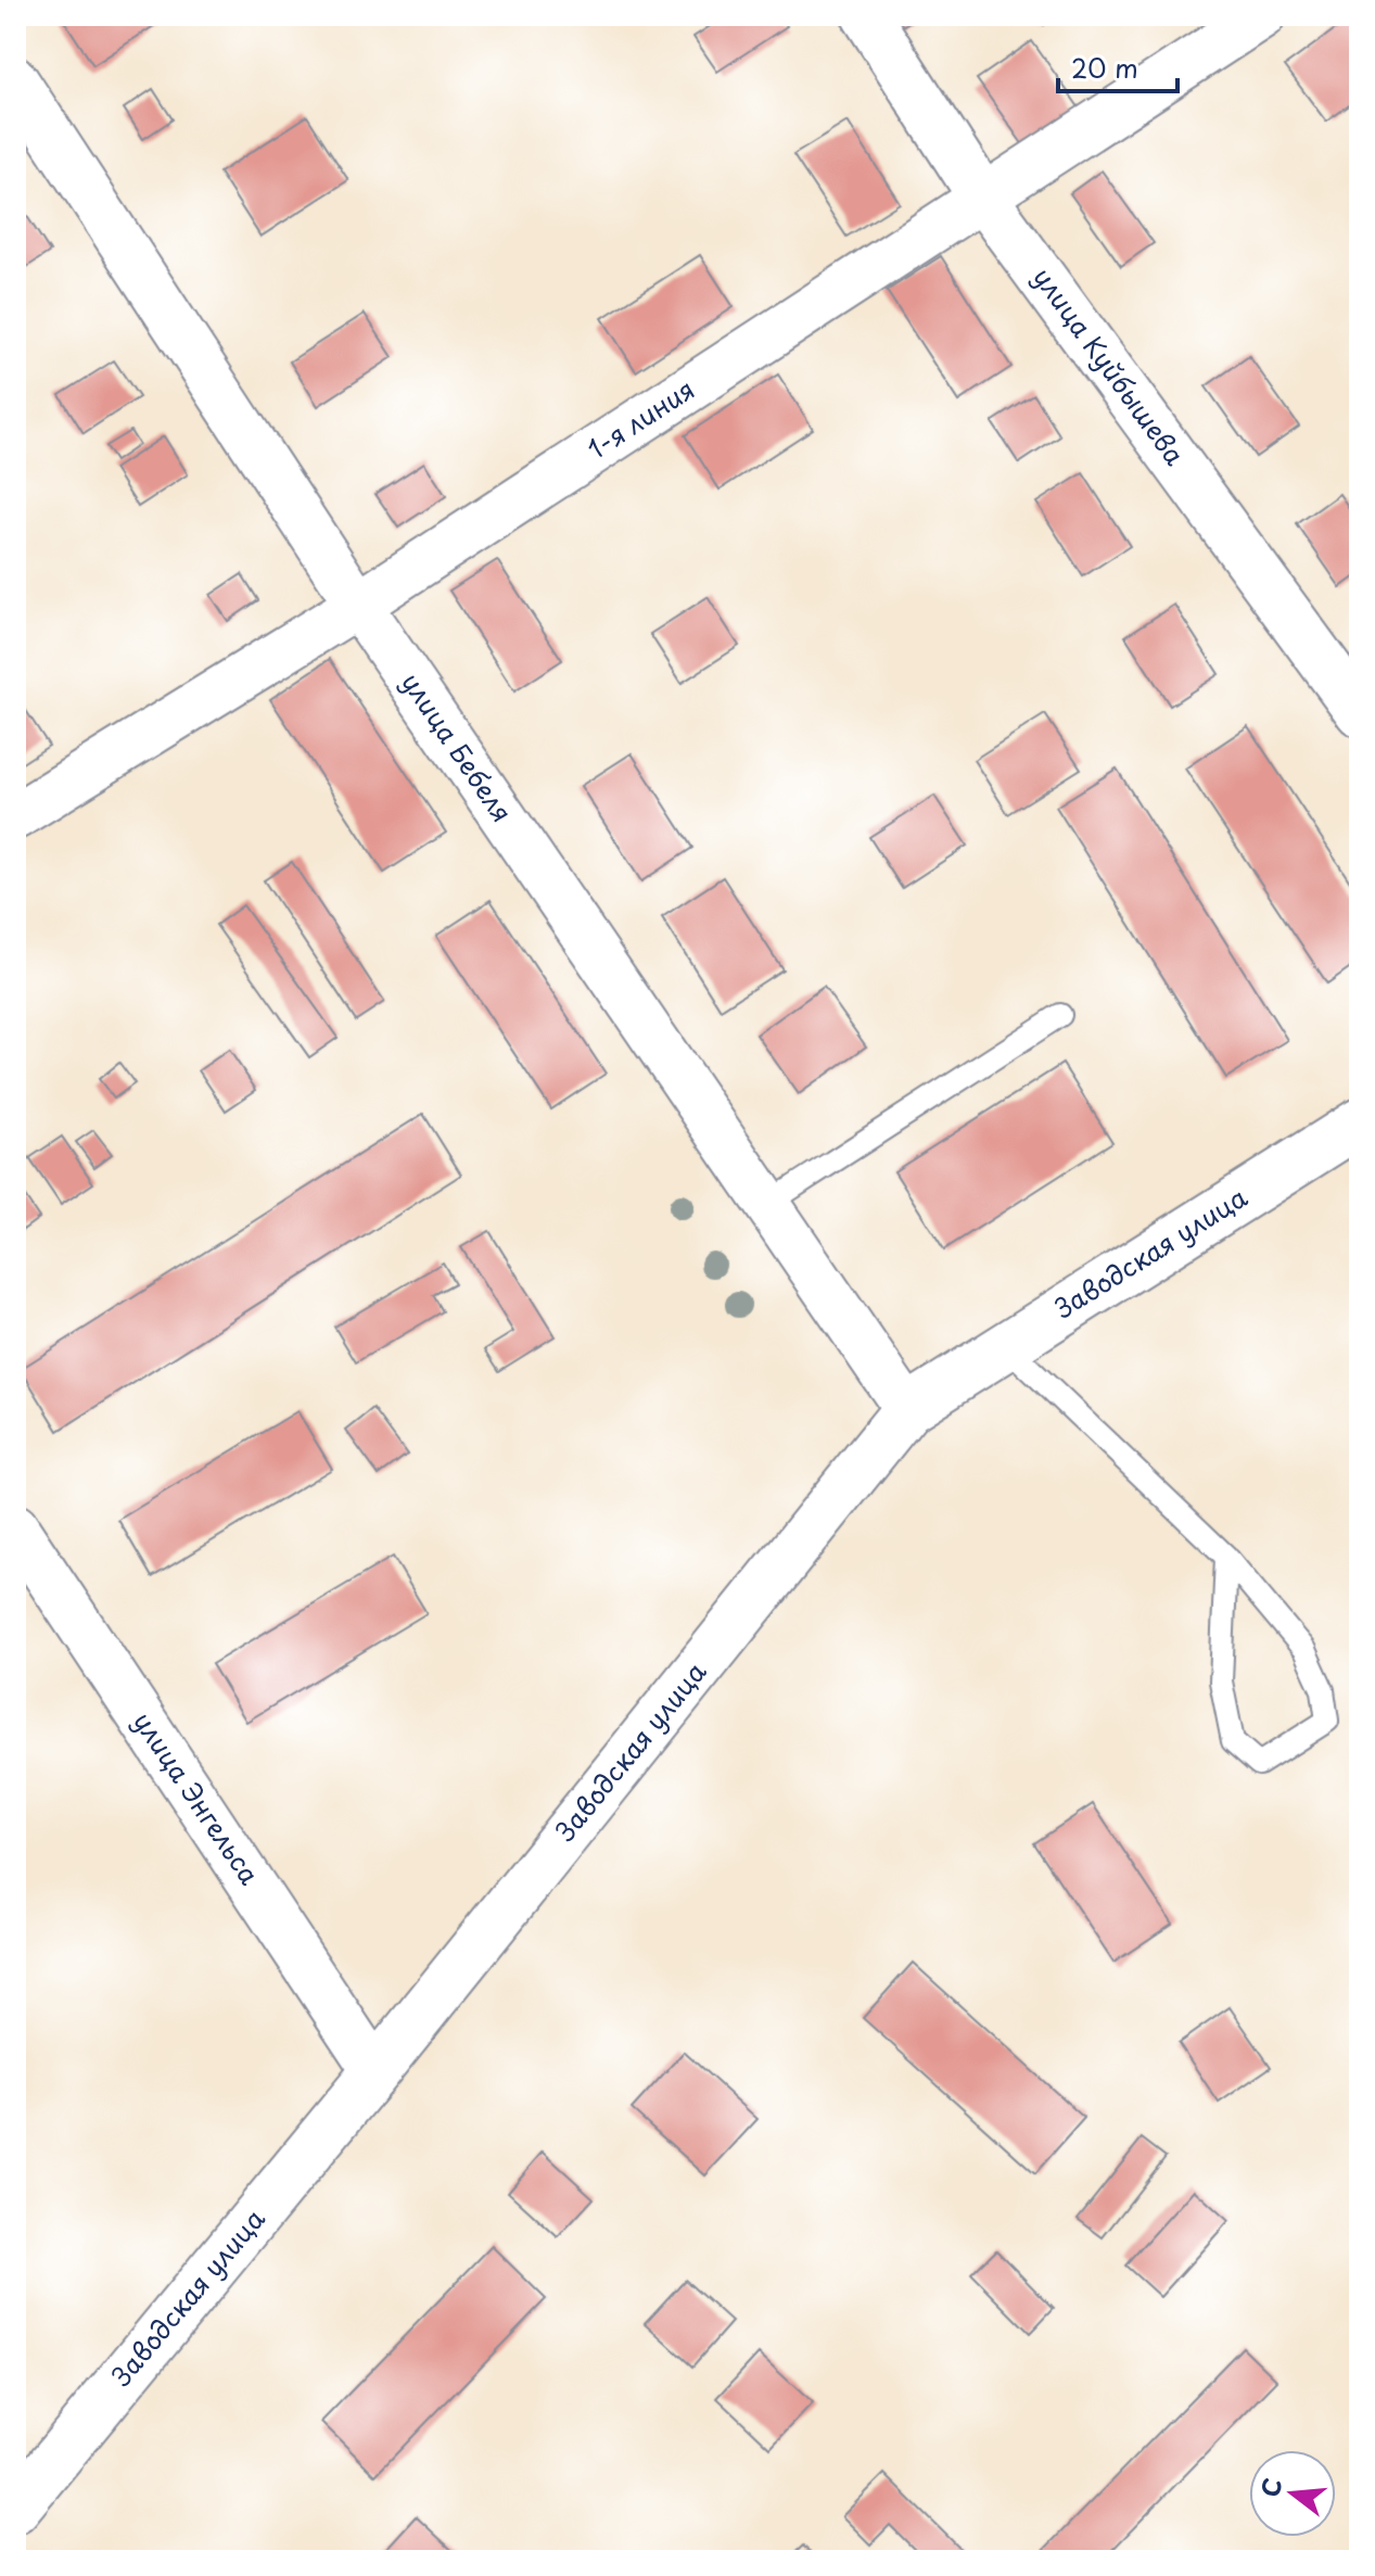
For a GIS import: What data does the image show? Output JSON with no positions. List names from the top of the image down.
{
  "streets": {
    "street": [
      "улица Куйбышева",
      "1-я линия",
      "улица Бебеля",
      "Заводская улица",
      "улица Энгельса"
    ]
  },
  "crossings": [
    ["улица Куйбышева", "1-я линия"],
    ["1-я линия", "улица Бебеля"],
    ["улица Бебеля", "Заводская улица"],
    ["Заводская улица", "улица Энгельса"]
  ],
  "scale_bar": "20 m",
  "north": "left"
}
